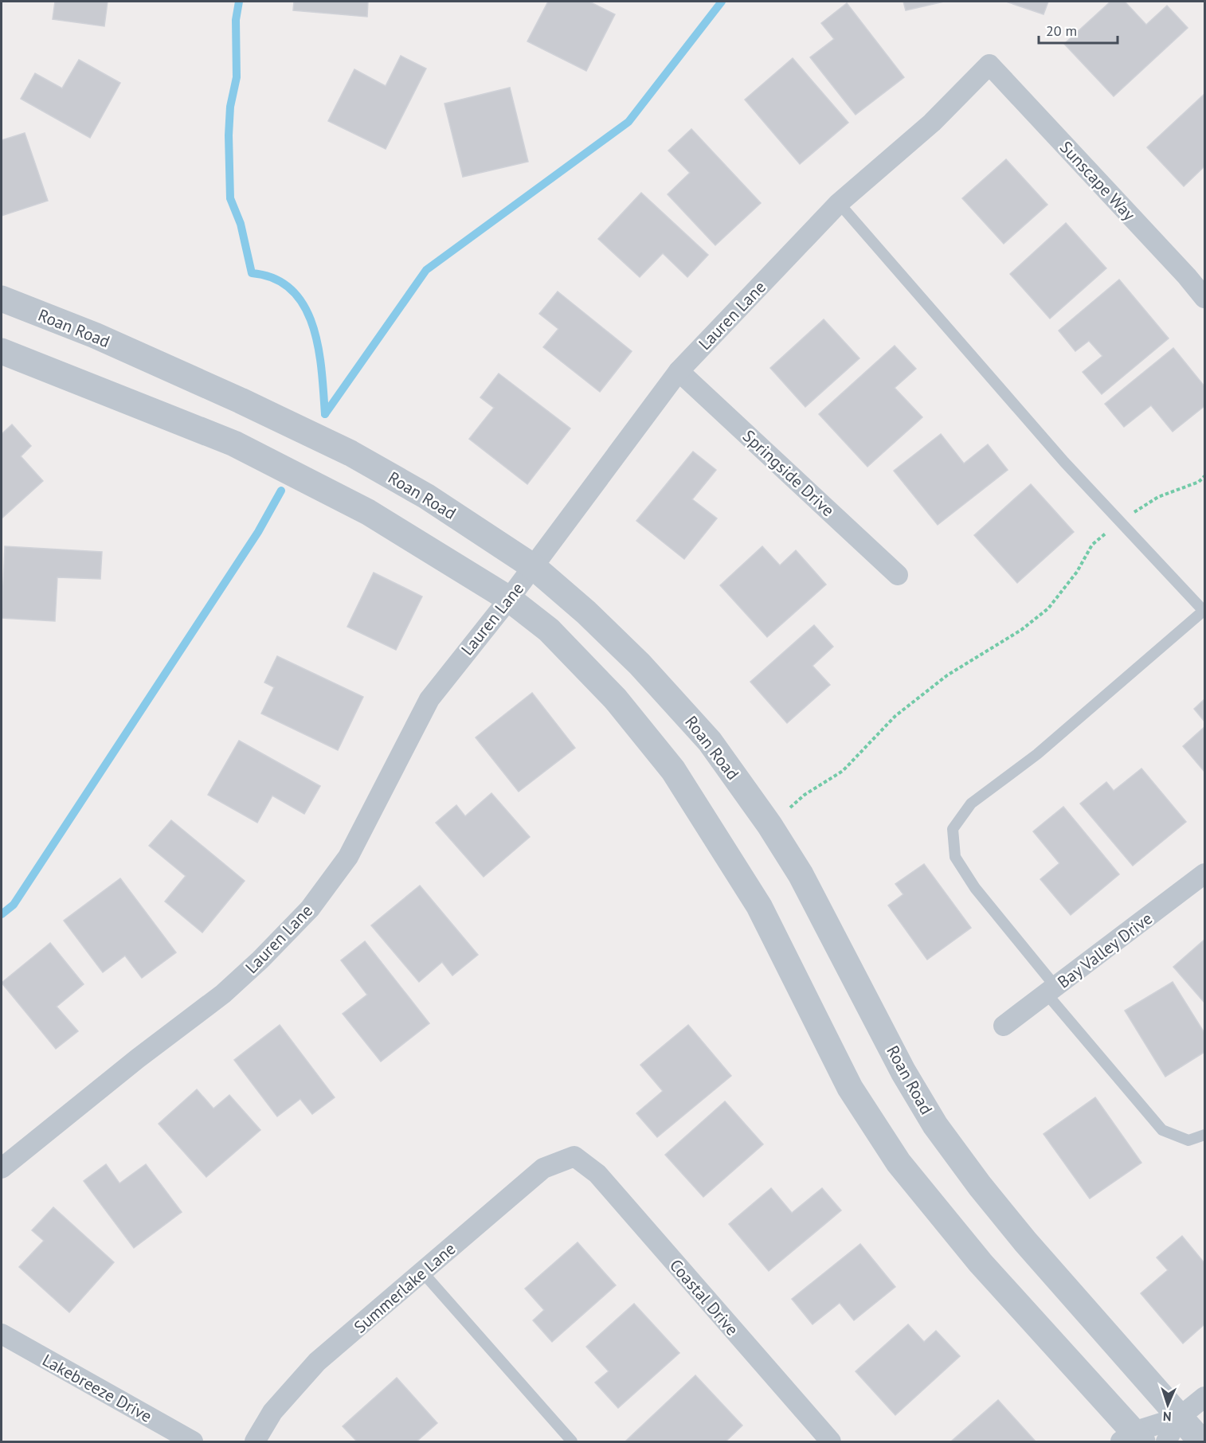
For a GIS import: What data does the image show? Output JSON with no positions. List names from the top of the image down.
{
  "streets": {
    "street": [
      "Sunscape Way",
      "Lauren Lane",
      "Roan Road",
      "Springside Drive",
      "Bay Valley Drive",
      "Summerlake Lane",
      "Coastal Drive",
      "Lakebreeze Drive"
    ]
  },
  "crossings": [
    ["Sunscape Way", "Lauren Lane"],
    ["Lauren Lane", "Roan Road"],
    ["Lauren Lane", "Springside Drive"],
    ["Summerlake Lane", "Coastal Drive"]
  ],
  "scale_bar": "20 m",
  "north": "bottom"
}
